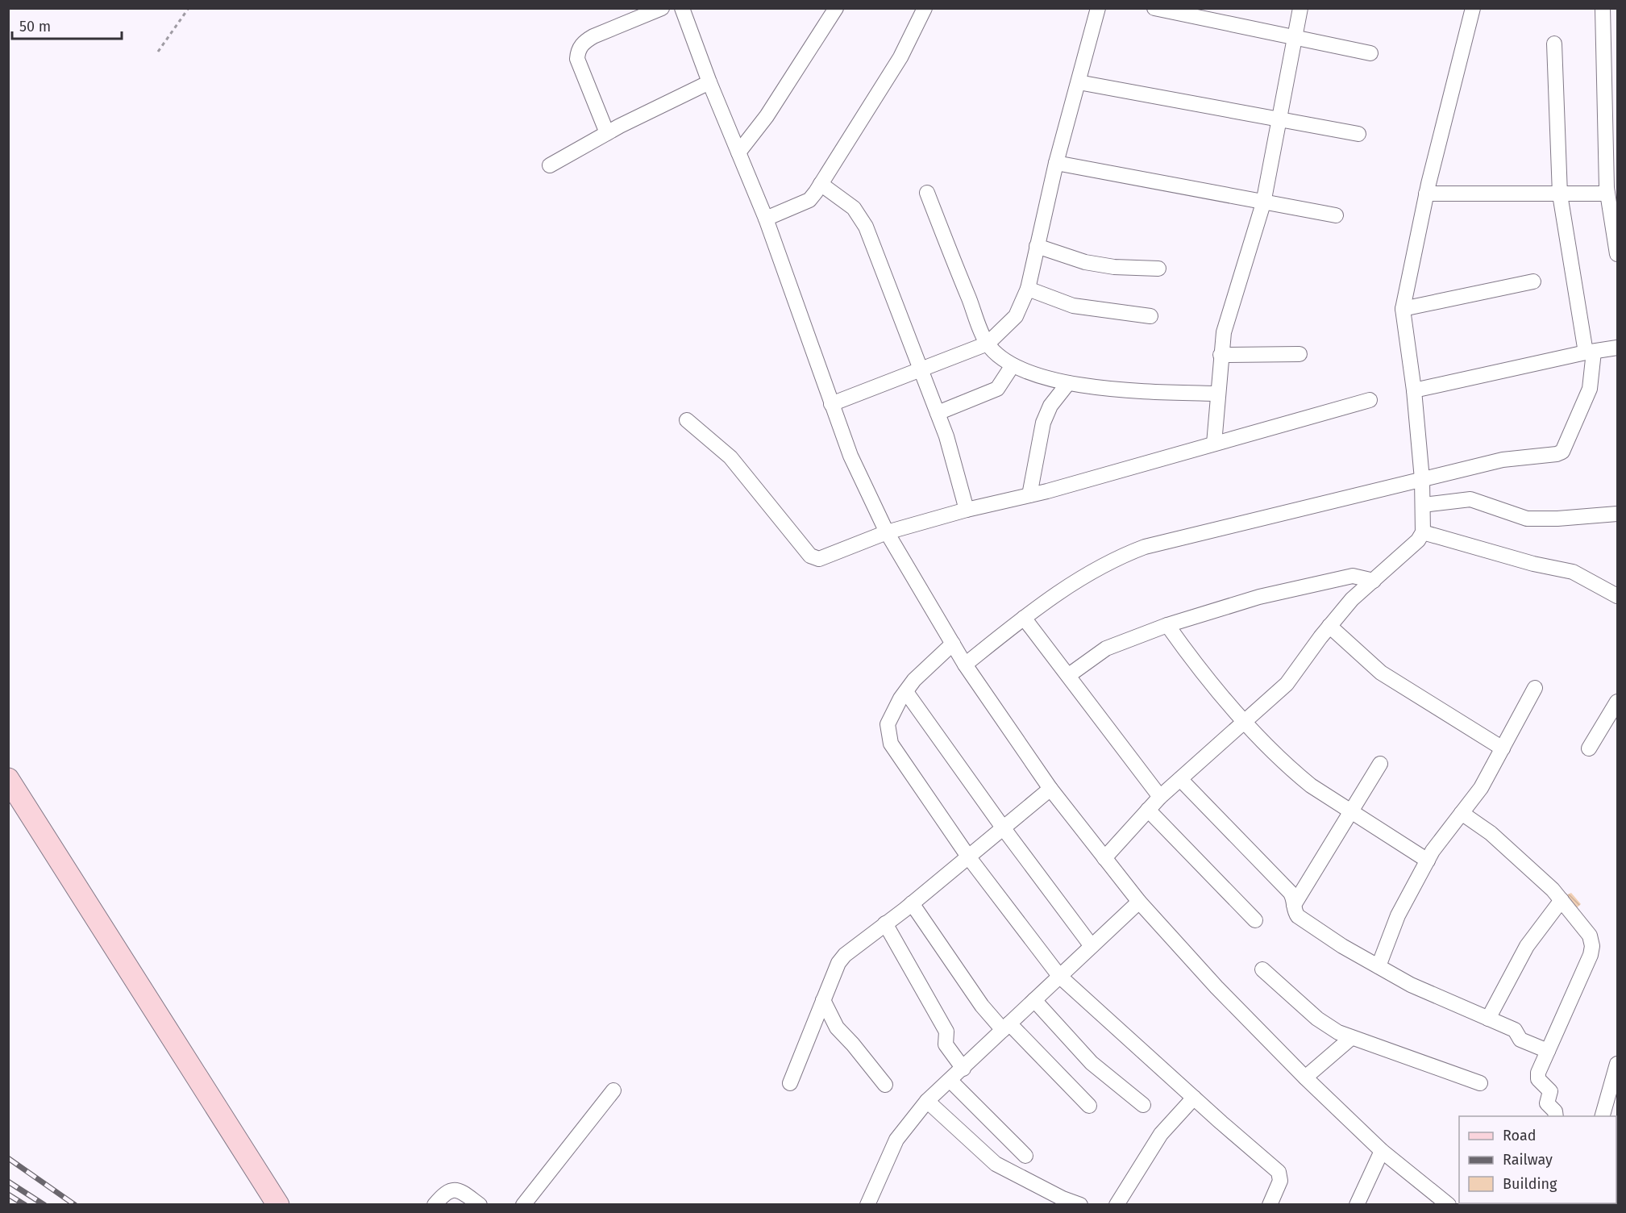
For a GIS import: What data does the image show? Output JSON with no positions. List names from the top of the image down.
{
  "legend": ["Road", "Railway", "Building"],
  "scale_bar": "50 m"
}
